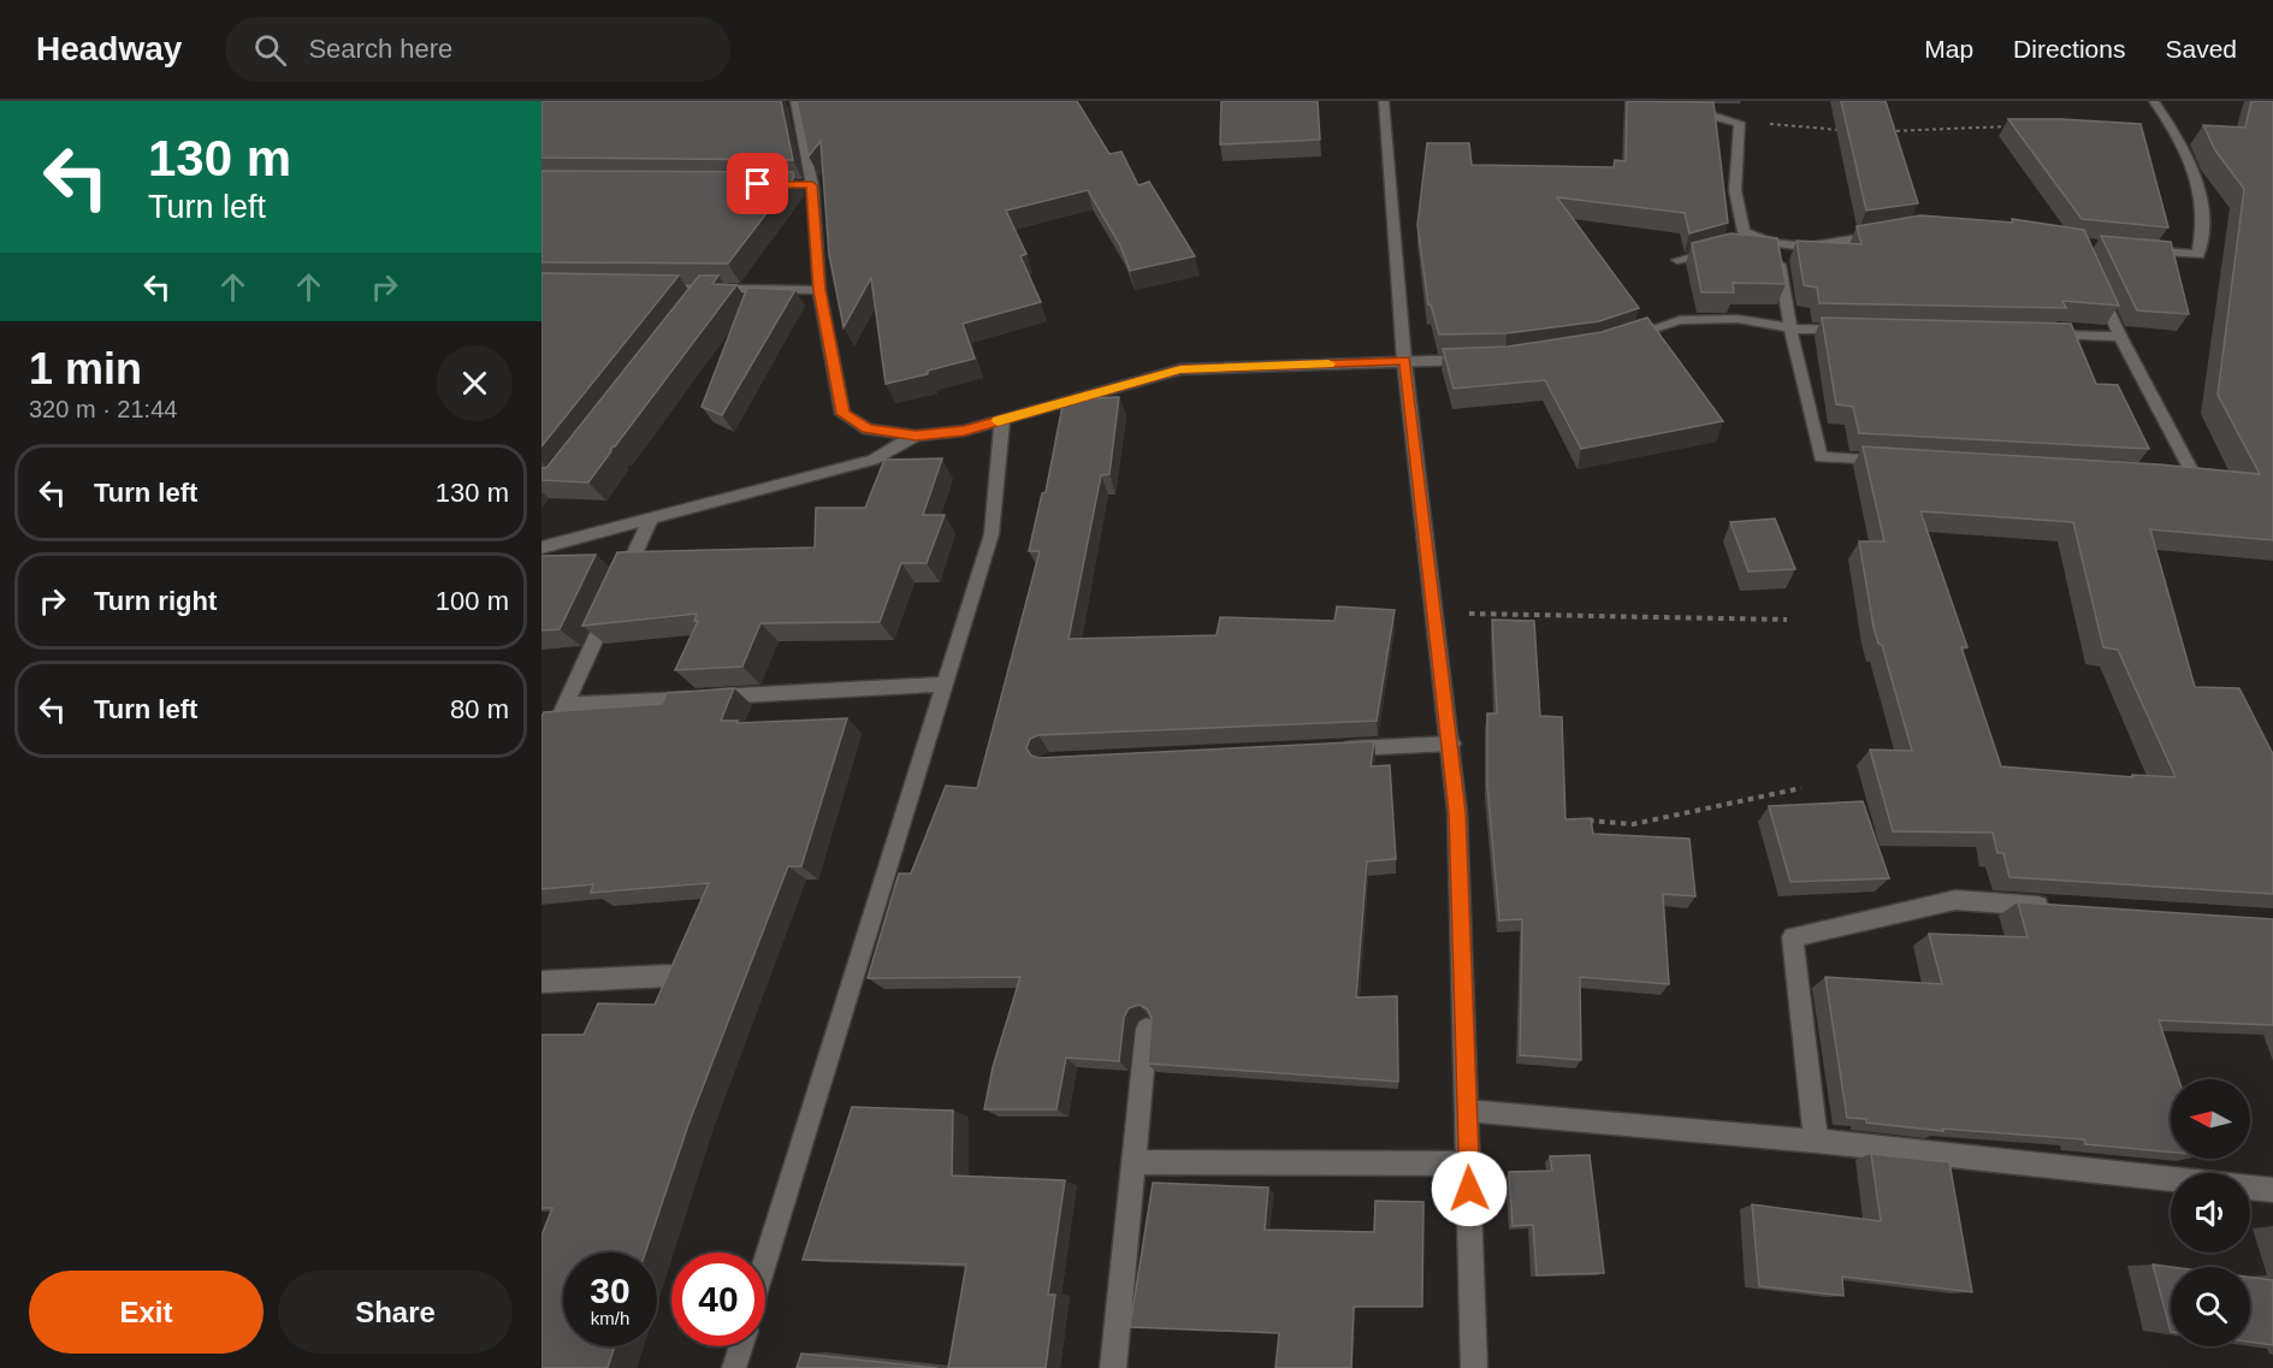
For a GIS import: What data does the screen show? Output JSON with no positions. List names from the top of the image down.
{
  "north": "left",
  "page": {
    "header": "Headway",
    "search": "Search here",
    "nav": ["Map", "Directions", "Saved"],
    "turn": ["130 m", "Turn left"],
    "heading": ["1 min", "320 m · 21:44"],
    "list": [
      {
        "name": "Turn left",
        "value": "130 m"
      },
      {
        "name": "Turn right",
        "value": "100 m"
      },
      {
        "name": "Turn left",
        "value": "80 m"
      }
    ],
    "speed": "30 km/h",
    "limit": "40",
    "buttons": ["Exit", "Share"]
  }
}
